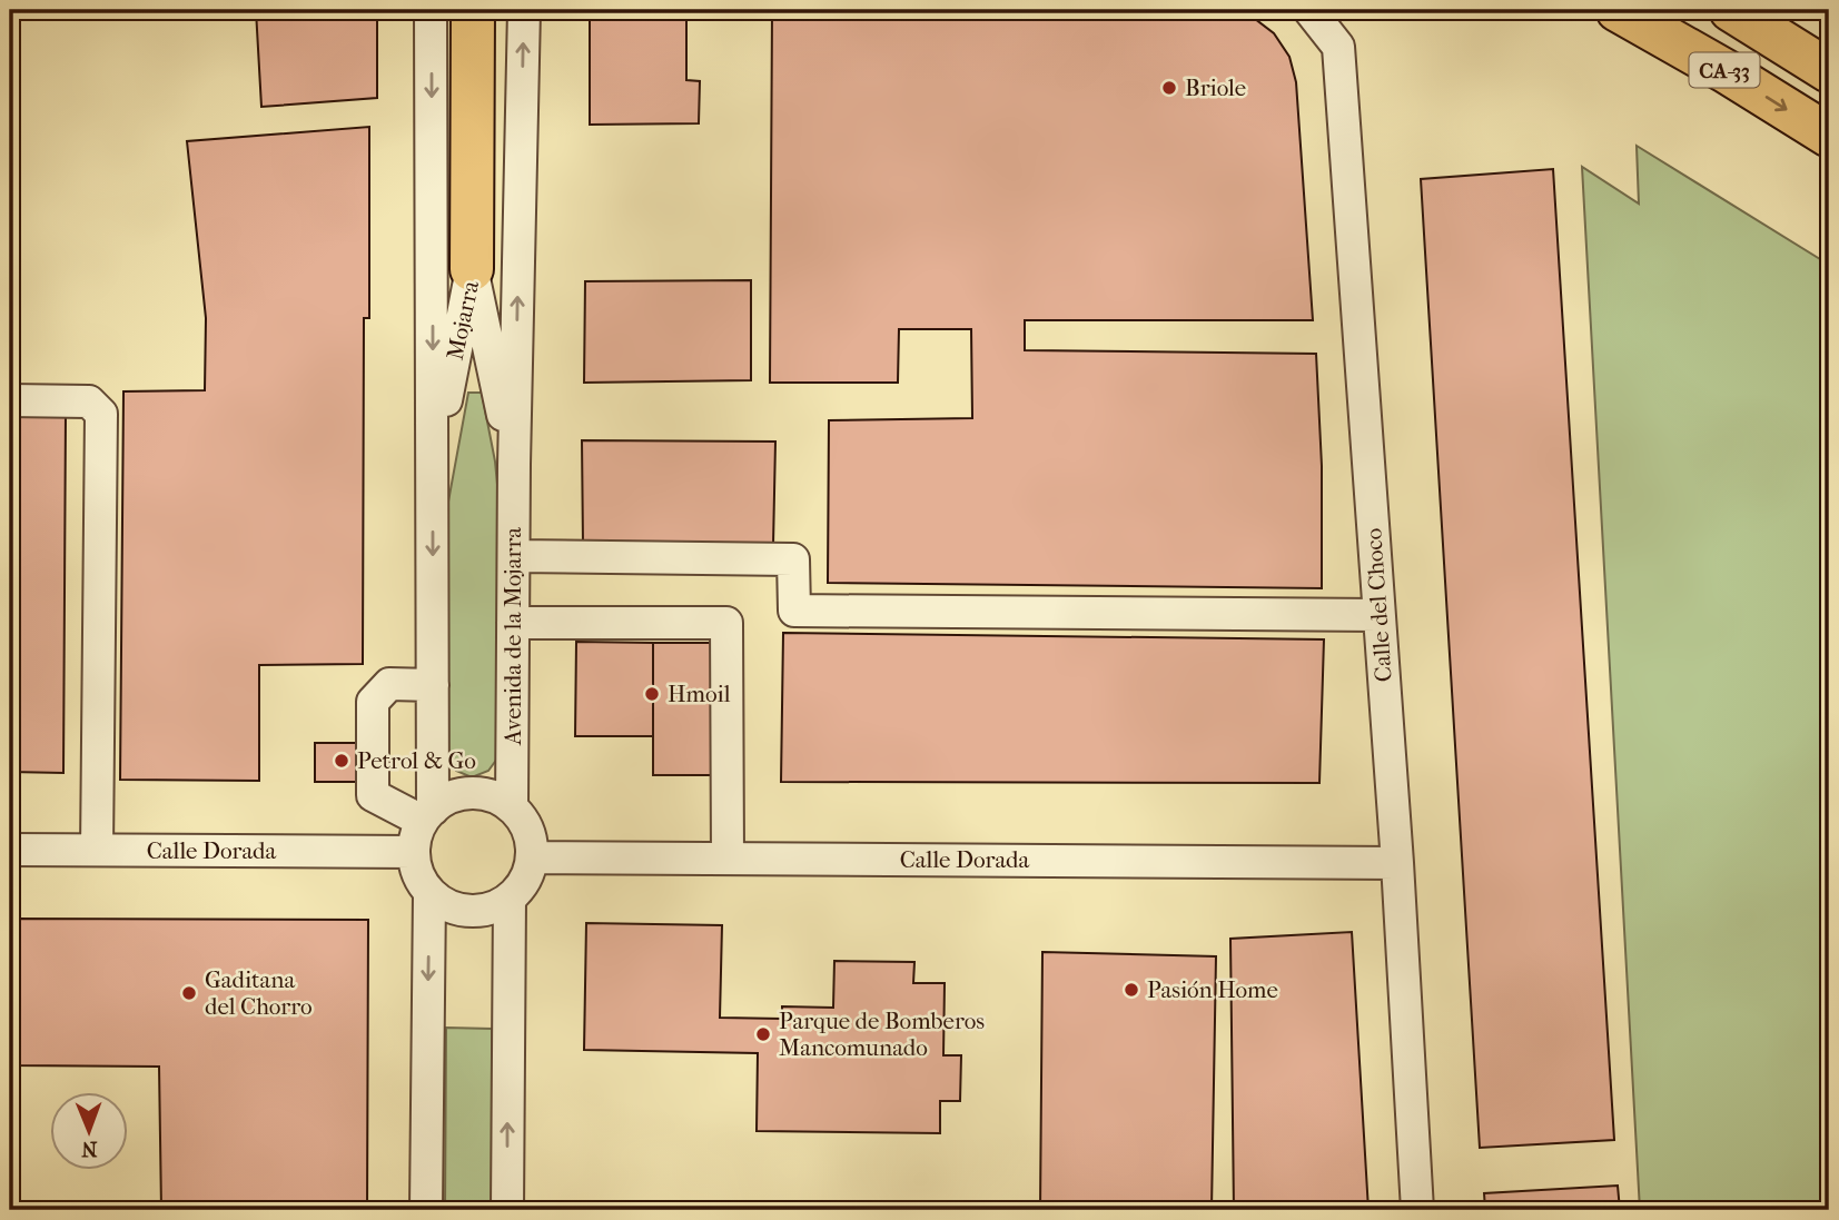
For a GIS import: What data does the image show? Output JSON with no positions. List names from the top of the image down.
{
  "streets": {
    "highway": ["CA-33"],
    "street": [
      "Mojarra",
      "Calle del Choco",
      "Avenida de la Mojarra",
      "Calle Dorada"
    ]
  },
  "crossings": [
    ["Mojarra", "Avenida de la Mojarra"],
    ["Calle del Choco", "Calle Dorada"],
    ["Avenida de la Mojarra", "Calle Dorada"]
  ],
  "places": [
    "Briole",
    "Hmoil",
    "Petrol & Go",
    "Pasión Home",
    "Gaditana del Chorro",
    "Parque de Bomberos Mancomunado"
  ],
  "north": "bottom"
}
